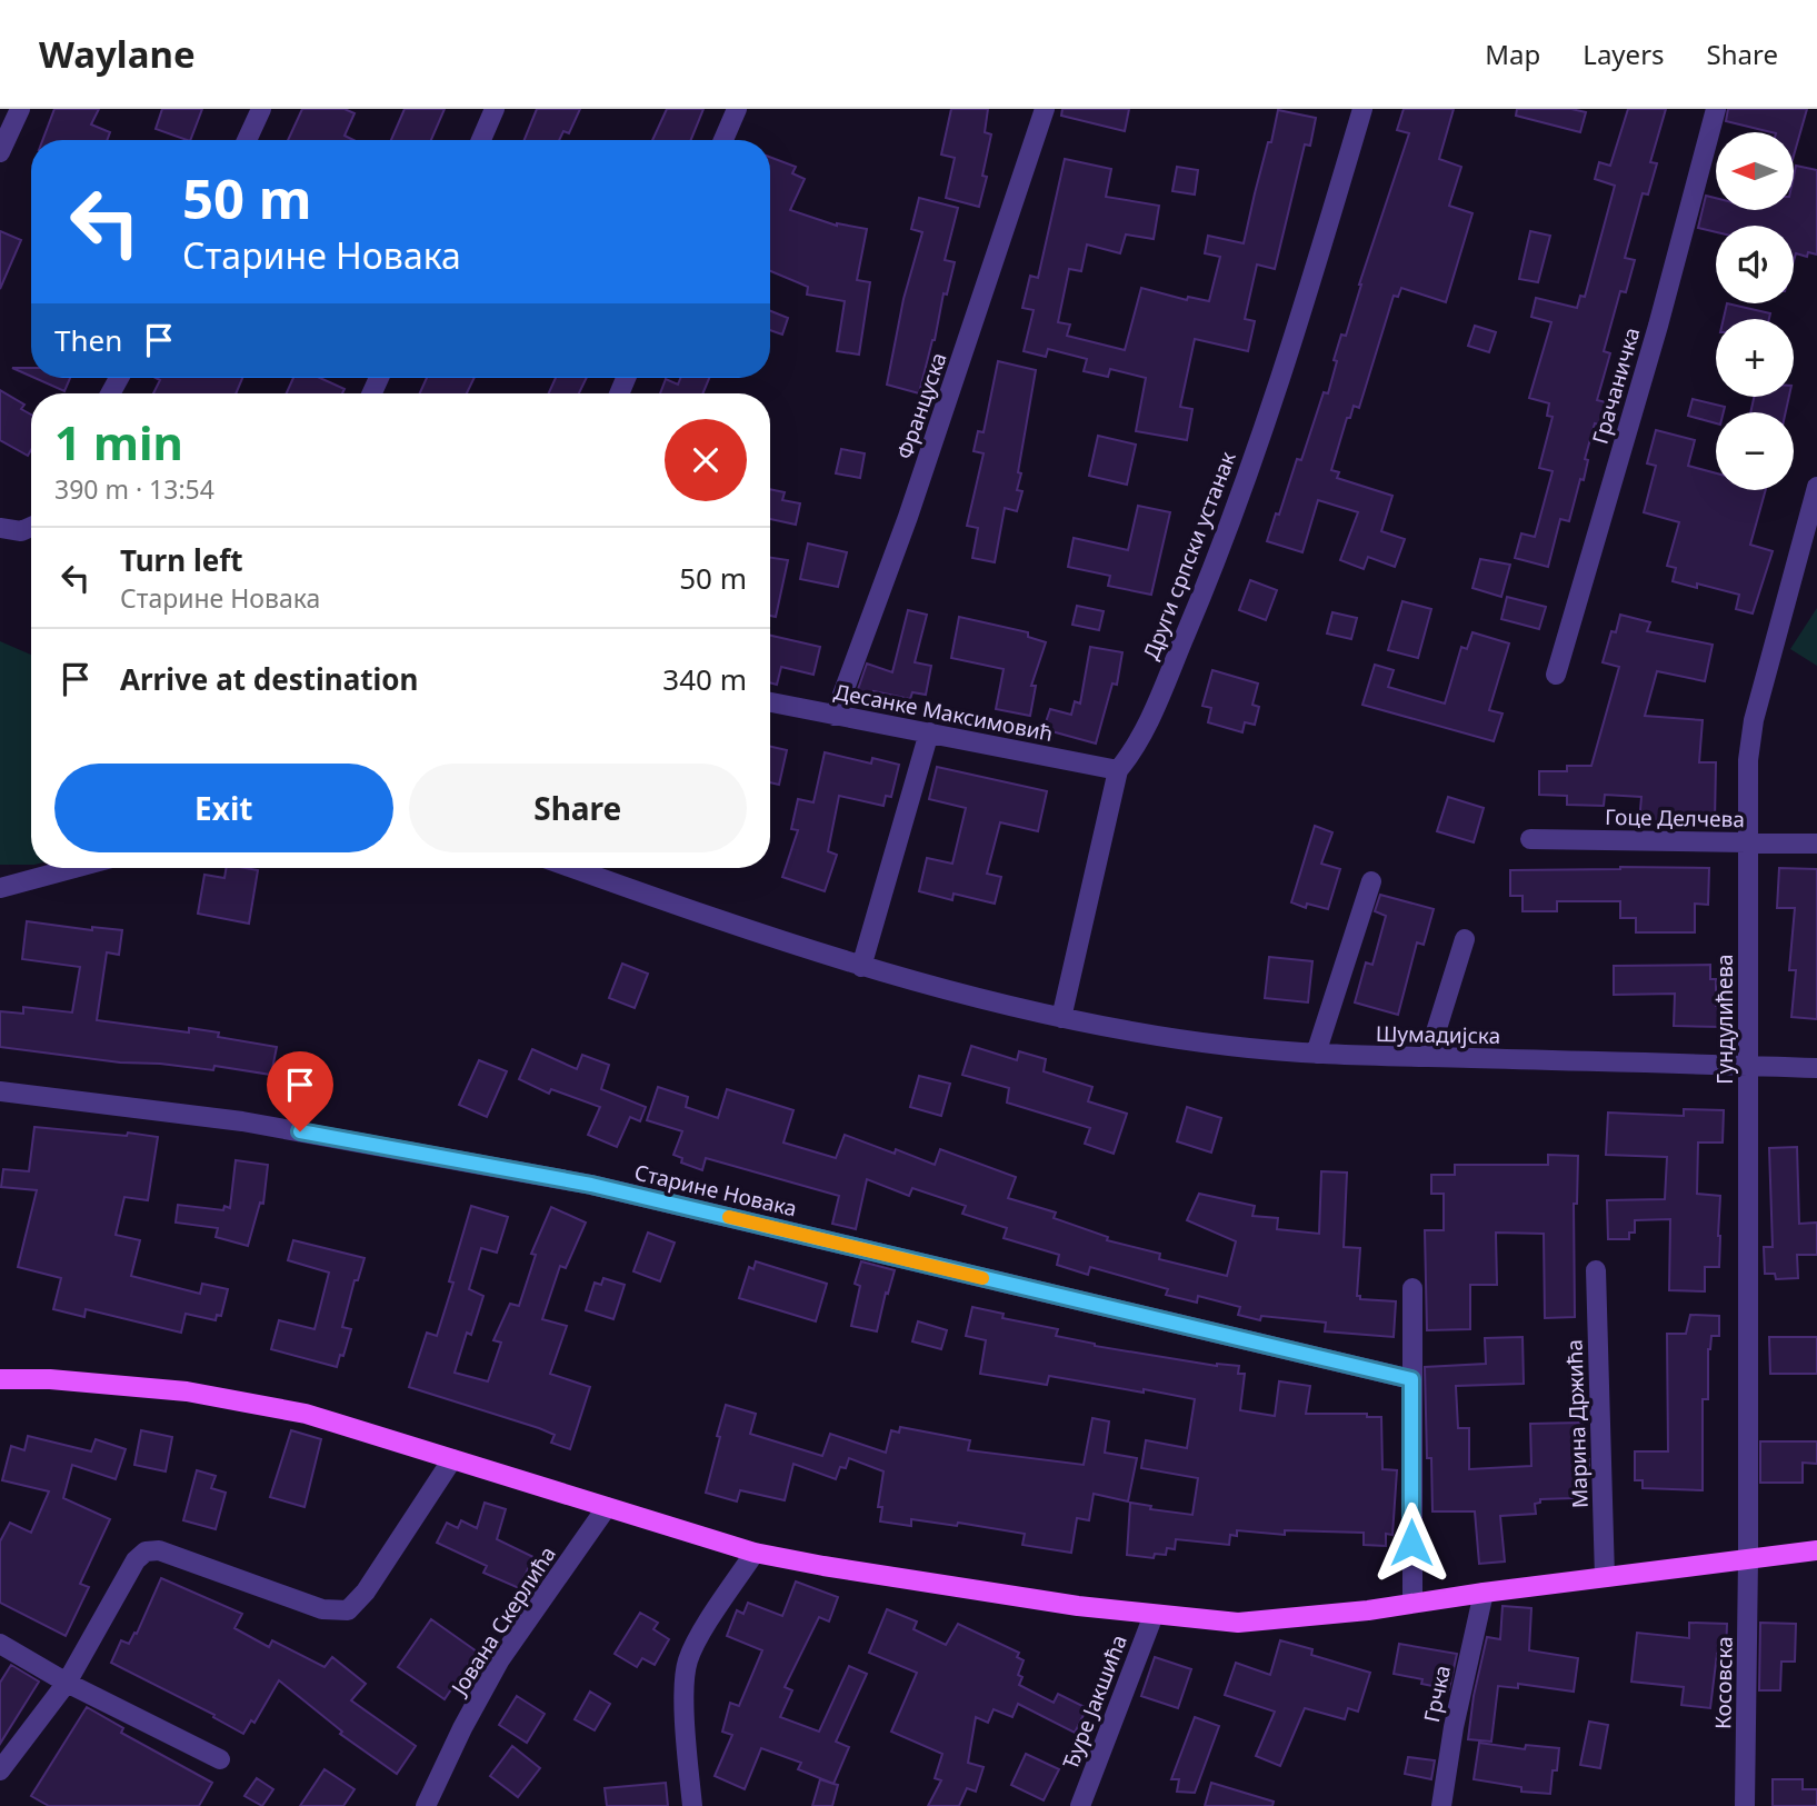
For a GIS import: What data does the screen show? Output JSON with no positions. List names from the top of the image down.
{
  "streets": {
    "street": [
      "Грачаничка",
      "Француска",
      "Други српски устанак",
      "Десанке Максимовић",
      "Гоце Делчева",
      "Гундулићева",
      "Шумадијска",
      "Старине Новака",
      "Марина Држића",
      "Јована Скерлића",
      "Косовска",
      "Грчка",
      "Ђуре Јакшића"
    ]
  },
  "crossings": [
    ["Француска", "Десанке Максимовић"],
    ["Други српски устанак", "Десанке Максимовић"],
    ["Други српски устанак", "Шумадијска"],
    ["Гоце Делчева", "Гундулићева"],
    ["Гундулићева", "Шумадијска"],
    ["Гундулићева", "Косовска"]
  ],
  "north": "left",
  "page": {
    "header": "Waylane",
    "nav": ["Map", "Layers", "Share"],
    "map_buttons": ["+", "−"],
    "turn": ["50 m", "Старине Новака"],
    "then": "Then",
    "heading": ["1 min", "390 m · 13:54"],
    "list": [
      {
        "name": "Turn left",
        "note": "Старине Новака",
        "value": "50 m"
      },
      {
        "name": "Arrive at destination",
        "value": "340 m"
      }
    ],
    "buttons": ["Exit", "Share"]
  }
}
